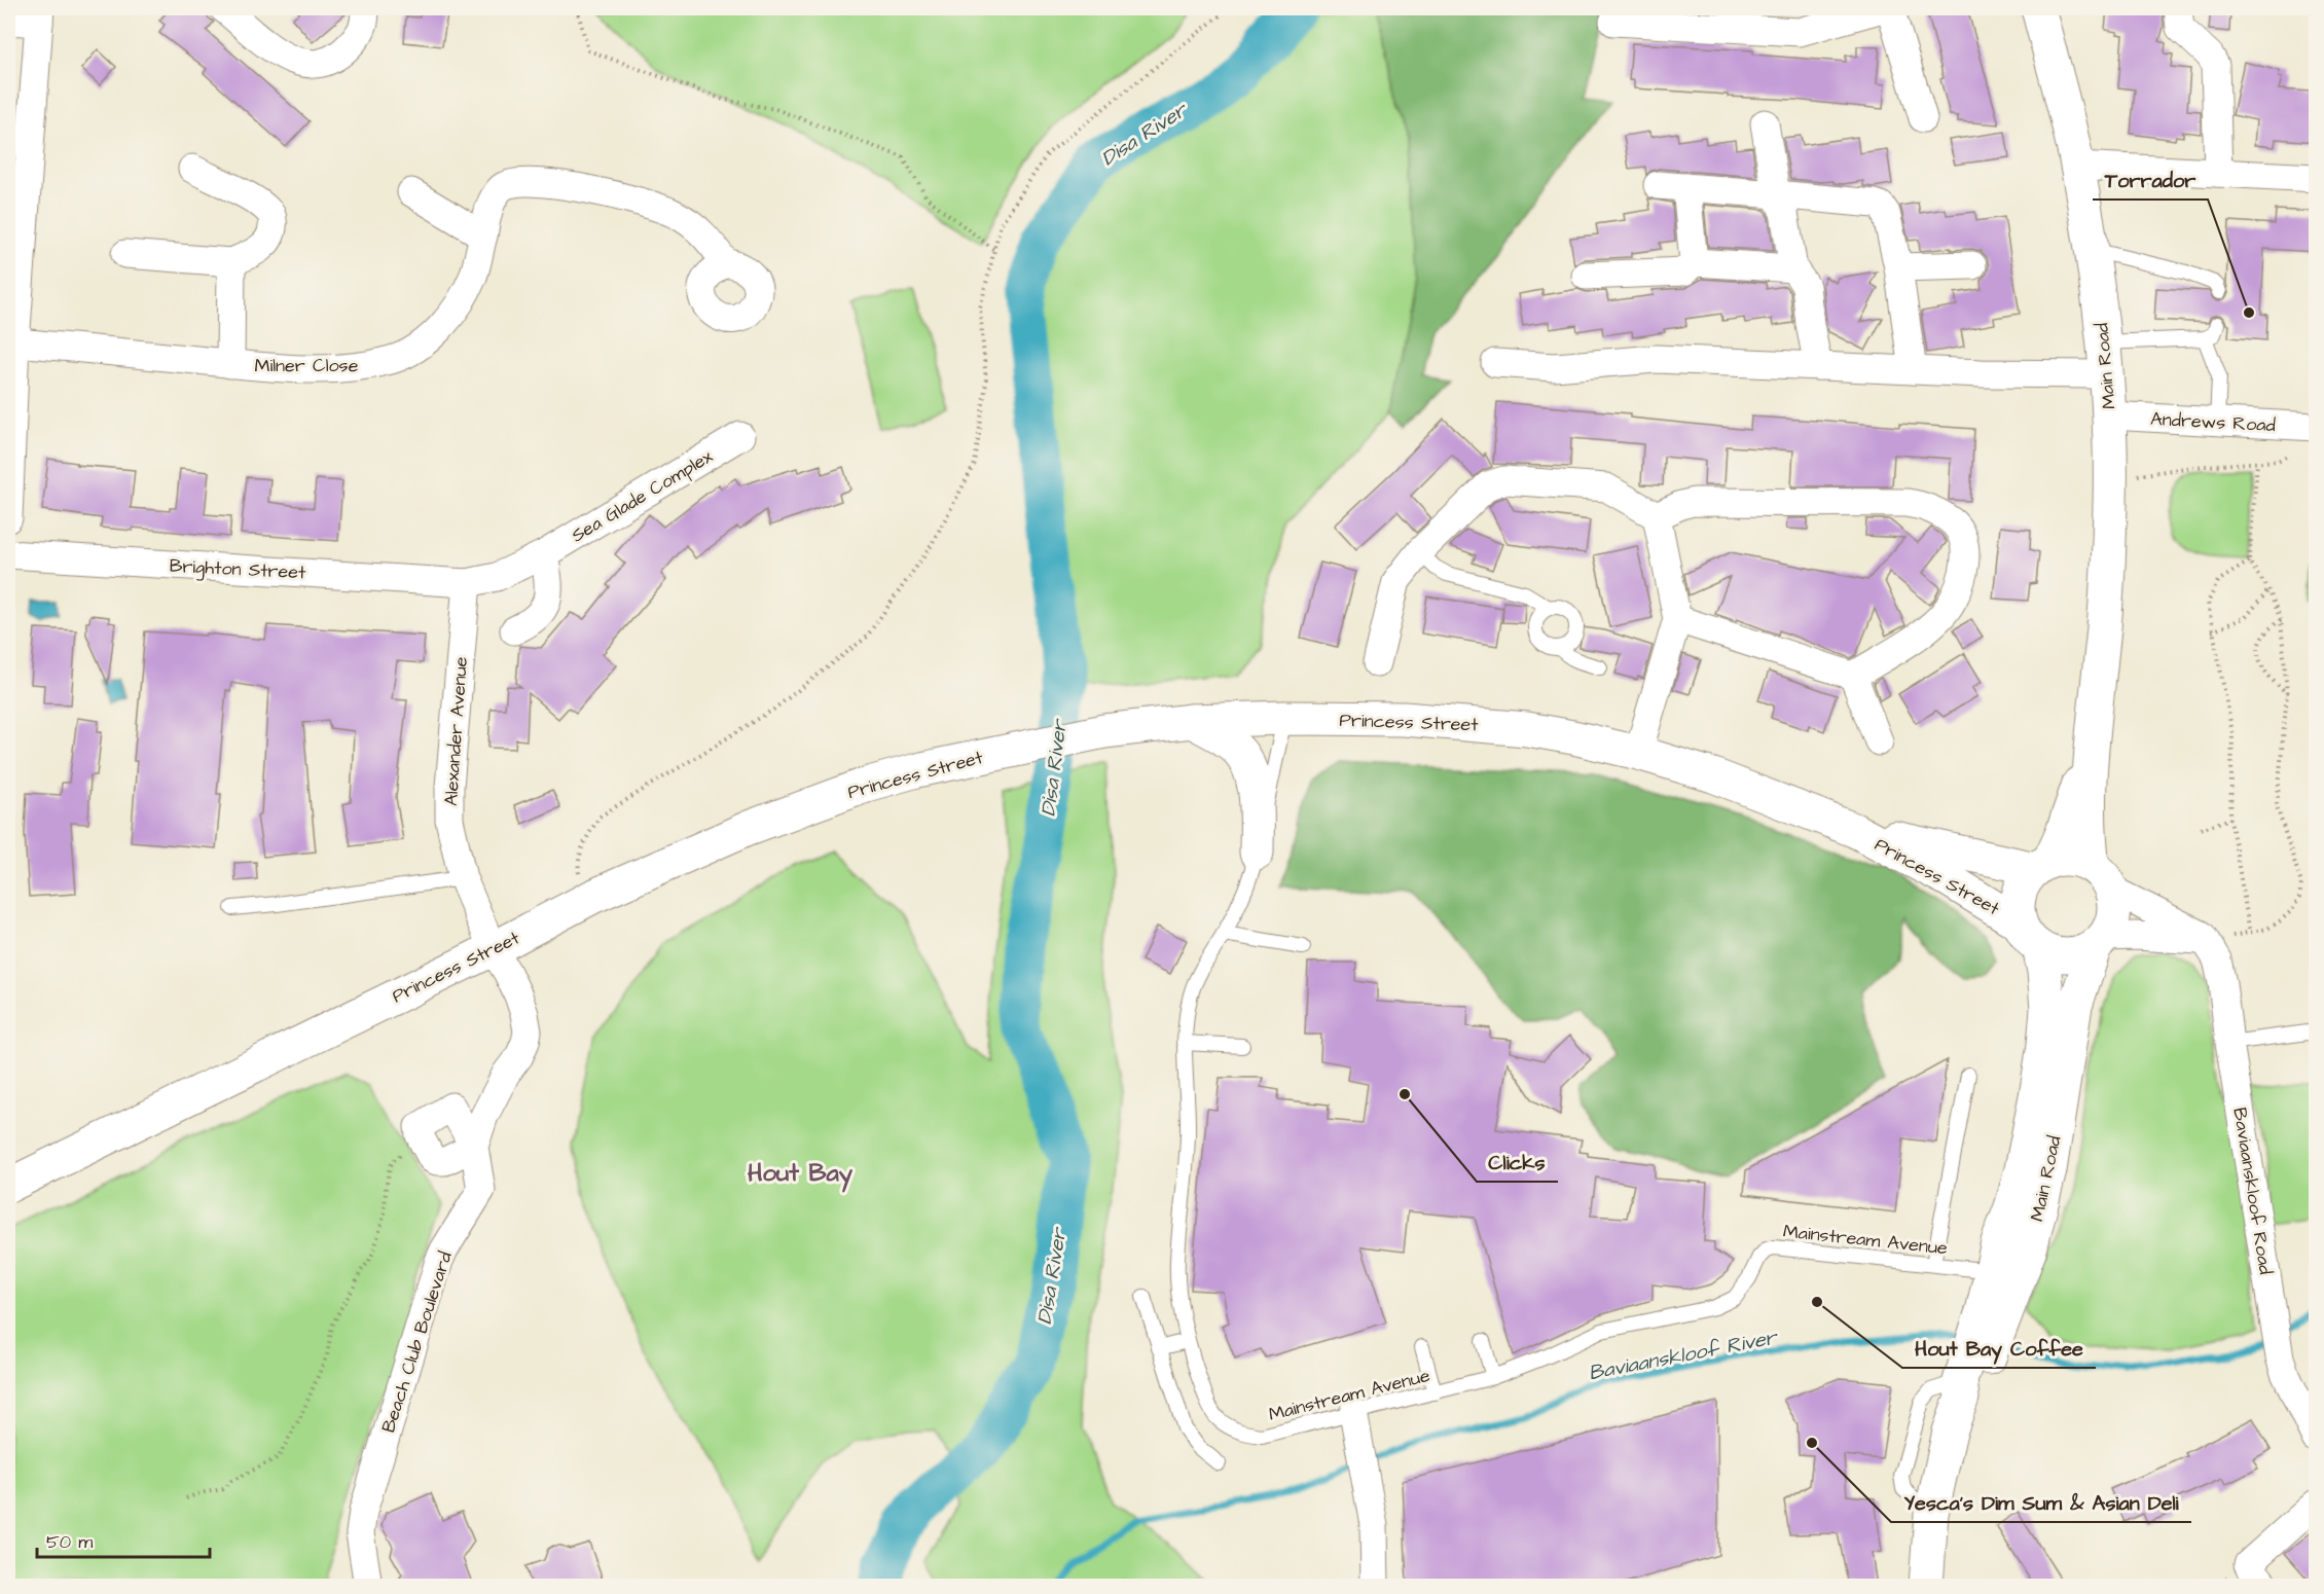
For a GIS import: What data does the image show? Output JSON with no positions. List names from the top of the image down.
{
  "streets": {
    "street": [
      "Milner Close",
      "Main Road",
      "Andrews Road",
      "Sea Glade Complex",
      "Brighton Street",
      "Princess Street",
      "Alexander Avenue",
      "Baviaanskloof Road",
      "Beach Club Boulevard"
    ],
    "lane": ["Mainstream Avenue"]
  },
  "crossings": [
    ["Main Road", "Andrews Road"],
    ["Main Road", "Princess Street"],
    ["Main Road", "Mainstream Avenue"],
    ["Sea Glade Complex", "Brighton Street"],
    ["Sea Glade Complex", "Alexander Avenue"],
    ["Brighton Street", "Alexander Avenue"],
    ["Princess Street", "Alexander Avenue"],
    ["Princess Street", "Mainstream Avenue"],
    ["Princess Street", "Beach Club Boulevard"],
    ["Alexander Avenue", "Beach Club Boulevard"]
  ],
  "districts": ["Hout Bay"],
  "water": ["Disa River", "Baviaanskloof River"],
  "places": [
    "Torrador",
    "Clicks",
    "Hout Bay Coffee",
    "Yesca's Dim Sum & Asian Deli"
  ],
  "scale_bar": "50 m"
}
